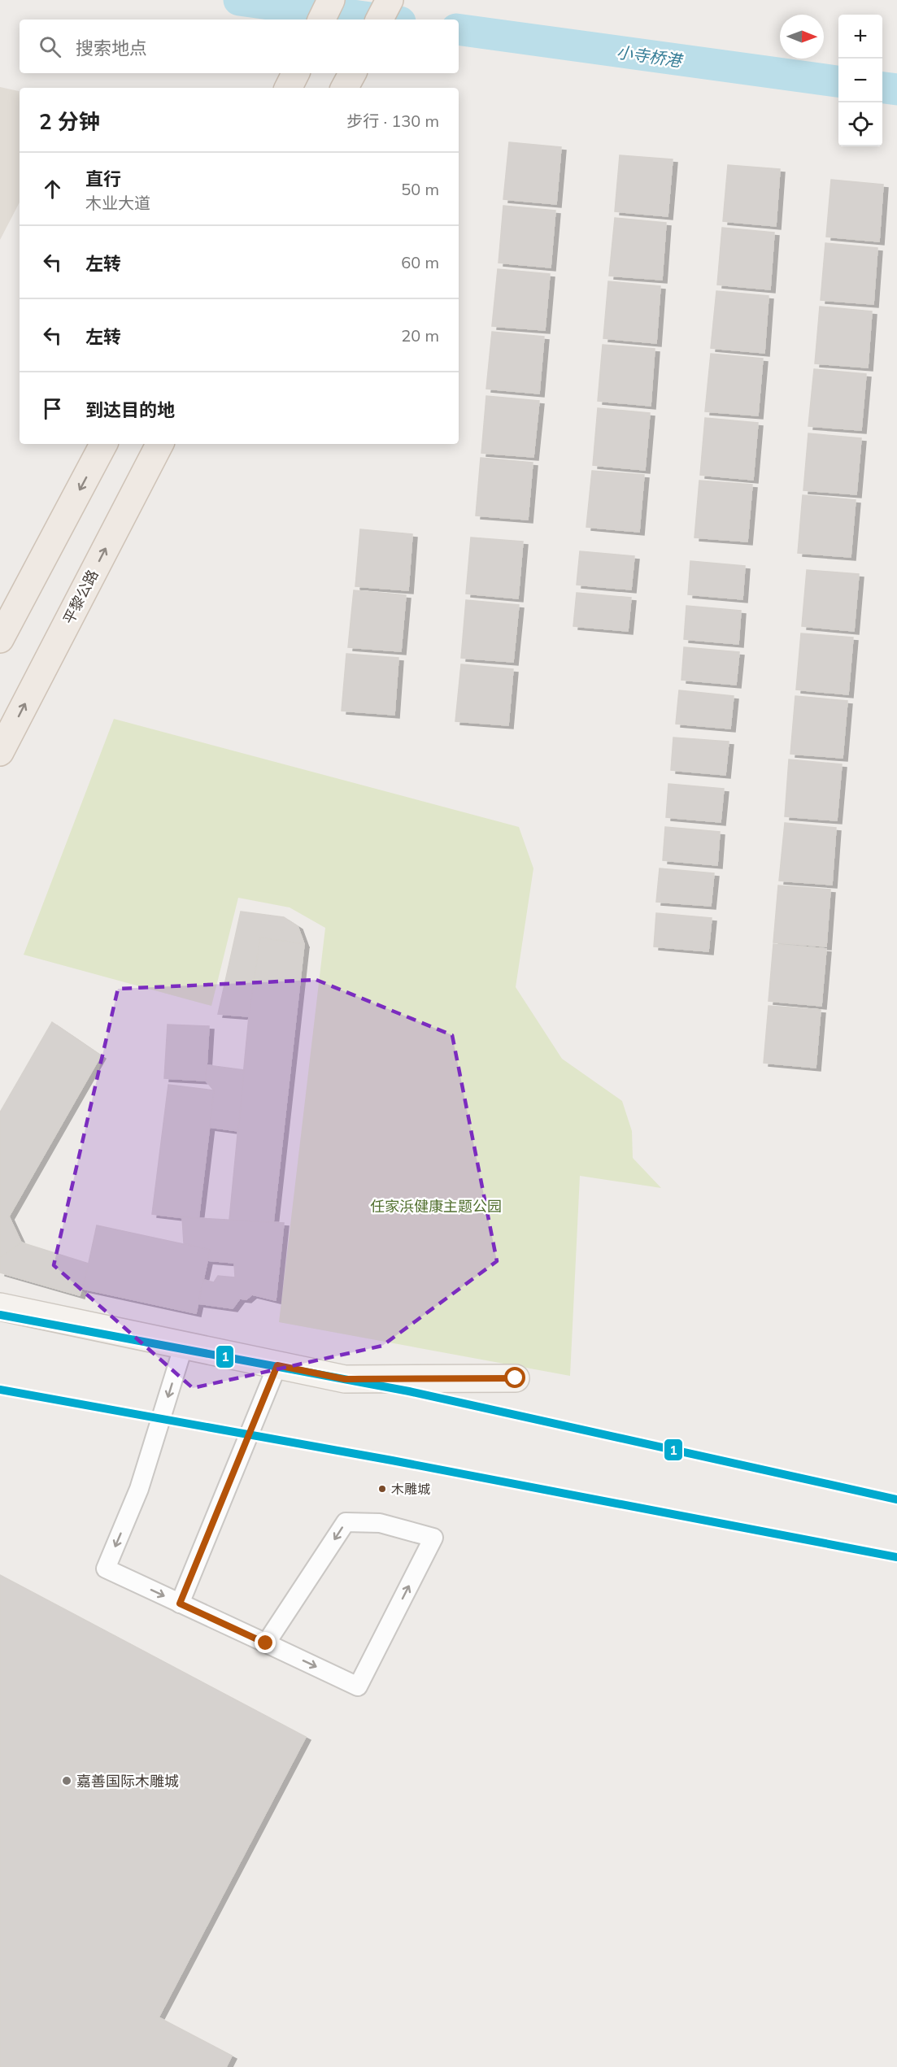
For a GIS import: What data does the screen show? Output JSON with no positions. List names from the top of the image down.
{
  "streets": {
    "main road": ["平黎公路"]
  },
  "water": ["小寺桥港"],
  "parks": ["任家浜健康主题公园"],
  "places": ["木雕城", "嘉善国际木雕城"],
  "lines": ["transit line 1"],
  "north": "right",
  "page": {
    "map_buttons": ["+", "−"],
    "search": "搜索地点",
    "heading": ["2 分钟", "步行 · 130 m"],
    "list": [
      ["直行", "木业大道", "50 m"],
      ["左转", "60 m"],
      ["左转", "20 m"],
      "到达目的地"
    ]
  }
}
